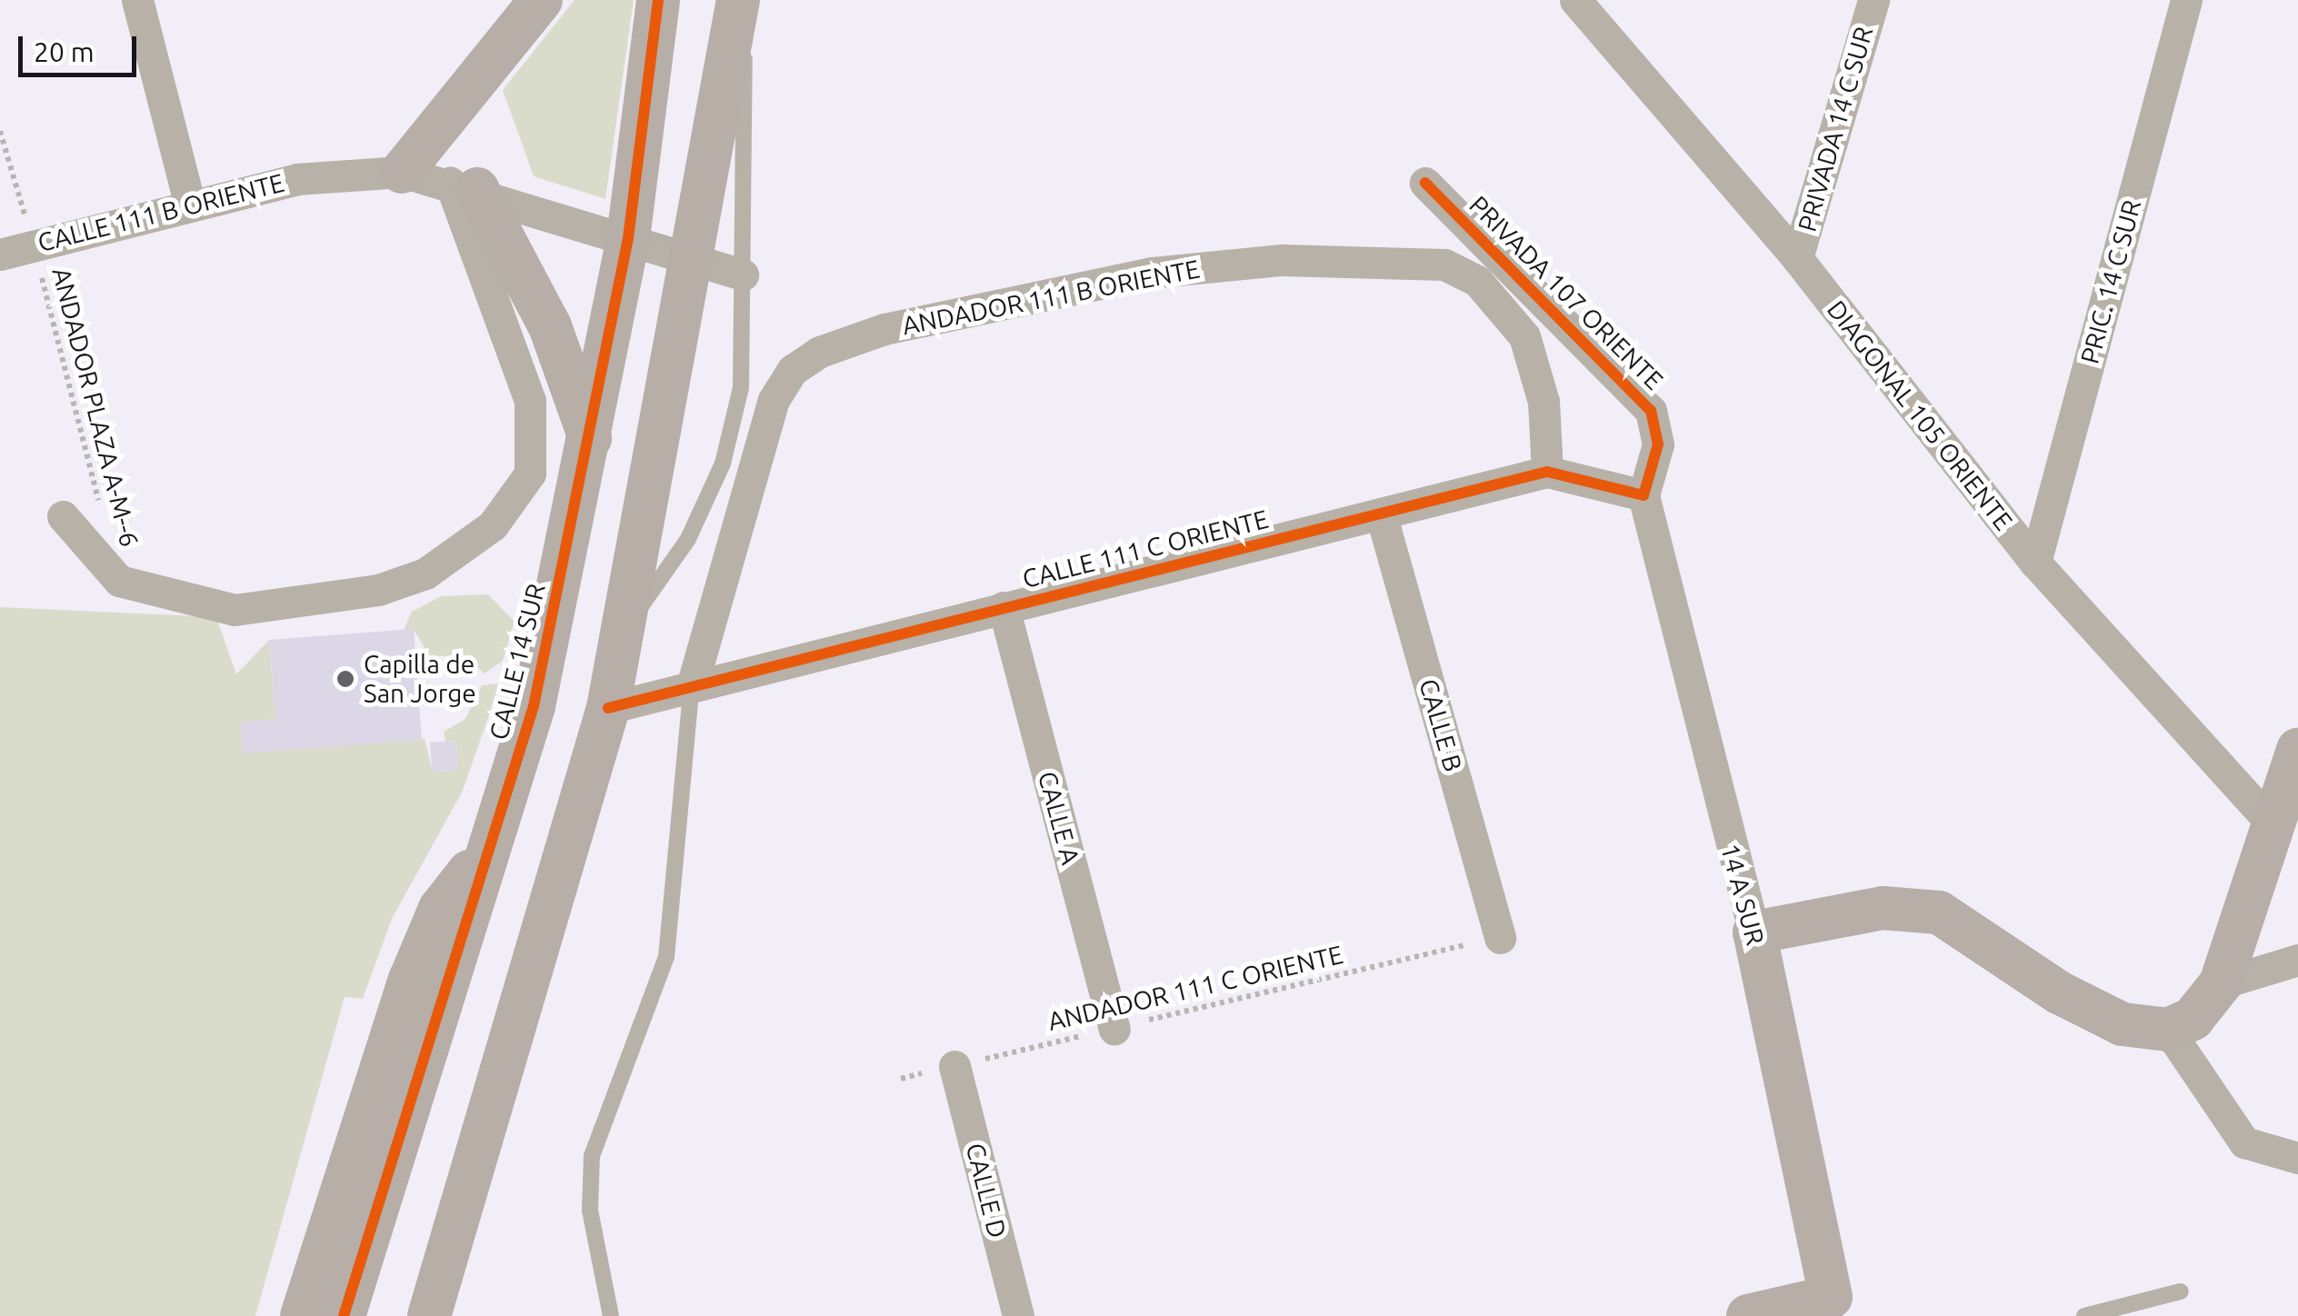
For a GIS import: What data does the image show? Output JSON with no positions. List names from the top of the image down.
{
  "streets": {
    "main road": ["CALLE 14 SUR", "14 A SUR"],
    "street": [
      "PRIVADA 14 C SUR",
      "CALLE 111 B ORIENTE",
      "PRIC. 14 C SUR",
      "PRIVADA 107 ORIENTE",
      "ANDADOR 111 B ORIENTE",
      "DIAGONAL 105 ORIENTE",
      "CALLE 111 C ORIENTE",
      "CALLE B",
      "CALLE A",
      "CALLE D"
    ],
    "path": ["ANDADOR PLAZA A-M--6", "ANDADOR 111 C ORIENTE"]
  },
  "crossings": [
    ["PRIVADA 14 C SUR", "DIAGONAL 105 ORIENTE"],
    ["CALLE 111 B ORIENTE", "ANDADOR PLAZA A-M--6"],
    ["CALLE 111 B ORIENTE", "CALLE 14 SUR"],
    ["PRIC. 14 C SUR", "DIAGONAL 105 ORIENTE"],
    ["PRIVADA 107 ORIENTE", "CALLE 111 C ORIENTE"],
    ["PRIVADA 107 ORIENTE", "14 A SUR"],
    ["ANDADOR 111 B ORIENTE", "CALLE 111 C ORIENTE"],
    ["CALLE 111 C ORIENTE", "CALLE B"],
    ["CALLE 111 C ORIENTE", "CALLE A"],
    ["CALLE 111 C ORIENTE", "14 A SUR"],
    ["CALLE B", "ANDADOR 111 C ORIENTE"],
    ["CALLE A", "ANDADOR 111 C ORIENTE"],
    ["ANDADOR 111 C ORIENTE", "CALLE D"]
  ],
  "places": ["Capilla de San Jorge"],
  "scale_bar": "20 m"
}
